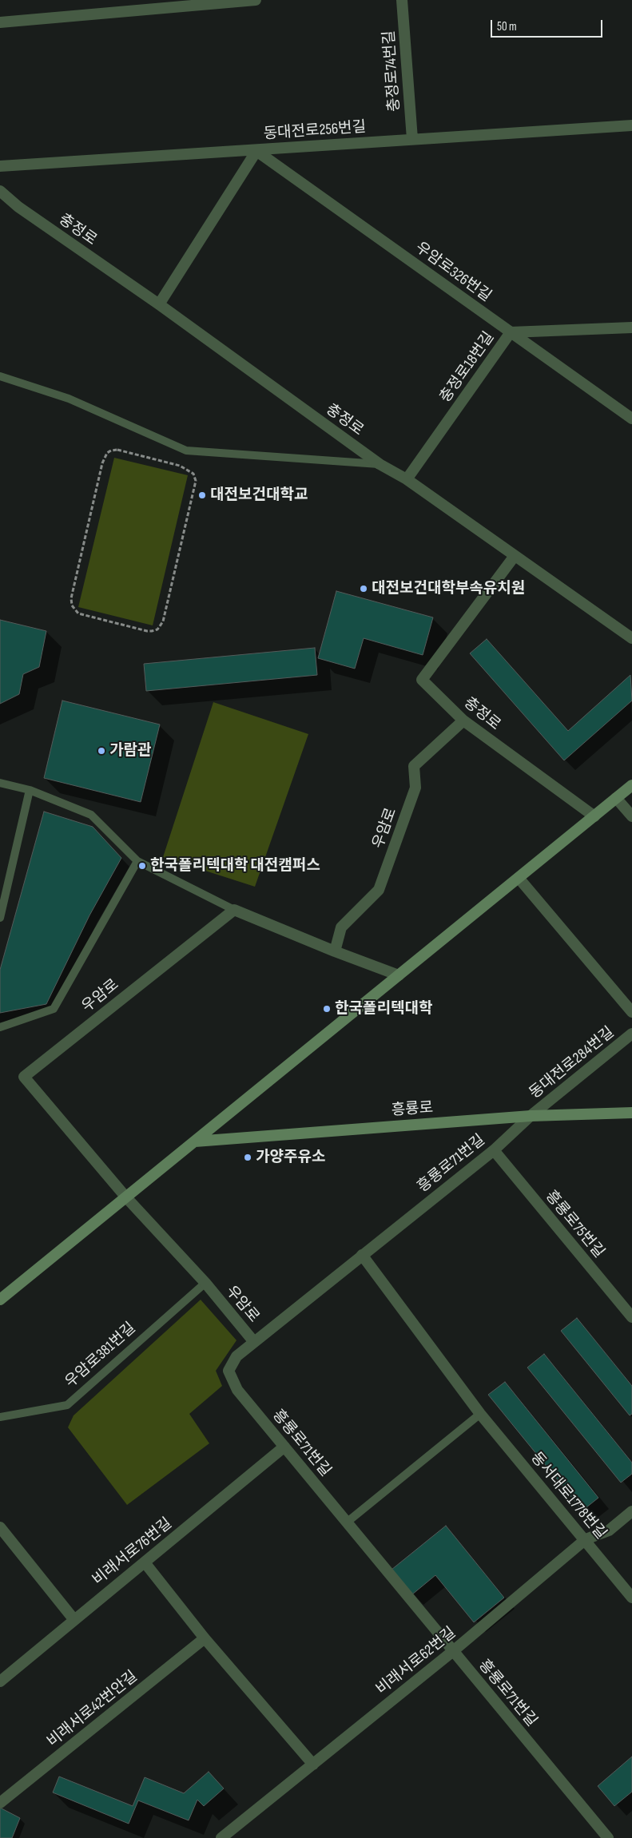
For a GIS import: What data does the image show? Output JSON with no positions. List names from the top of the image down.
{
  "streets": {
    "main road": ["흥룡로"],
    "street": [
      "충정로74번길",
      "동대전로256번길",
      "충정로",
      "우암로326번길",
      "충정로18번길",
      "우암로",
      "동대전로284번길",
      "흥룡로71번길",
      "흥룡로75번길",
      "동서대로1778번길",
      "비래서로76번길",
      "비래서로62번길",
      "비래서로42번안길"
    ],
    "lane": ["우암로381번길"]
  },
  "crossings": [
    ["충정로74번길", "동대전로256번길"],
    ["동대전로256번길", "우암로326번길"],
    ["충정로", "충정로18번길"],
    ["충정로", "우암로"],
    ["우암로326번길", "충정로18번길"],
    ["우암로", "흥룡로71번길"],
    ["우암로", "우암로381번길"],
    ["동대전로284번길", "흥룡로"],
    ["동대전로284번길", "흥룡로71번길"],
    ["흥룡로", "흥룡로71번길"],
    ["흥룡로71번길", "흥룡로75번길"],
    ["흥룡로71번길", "동서대로1778번길"],
    ["흥룡로71번길", "비래서로76번길"],
    ["흥룡로71번길", "비래서로62번길"],
    ["동서대로1778번길", "비래서로62번길"]
  ],
  "places": [
    "대전보건대학교",
    "대전보건대학부속유치원",
    "가람관",
    "한국폴리텍대학 대전캠퍼스",
    "한국폴리텍대학",
    "가양주유소"
  ],
  "scale_bar": "50 m"
}
